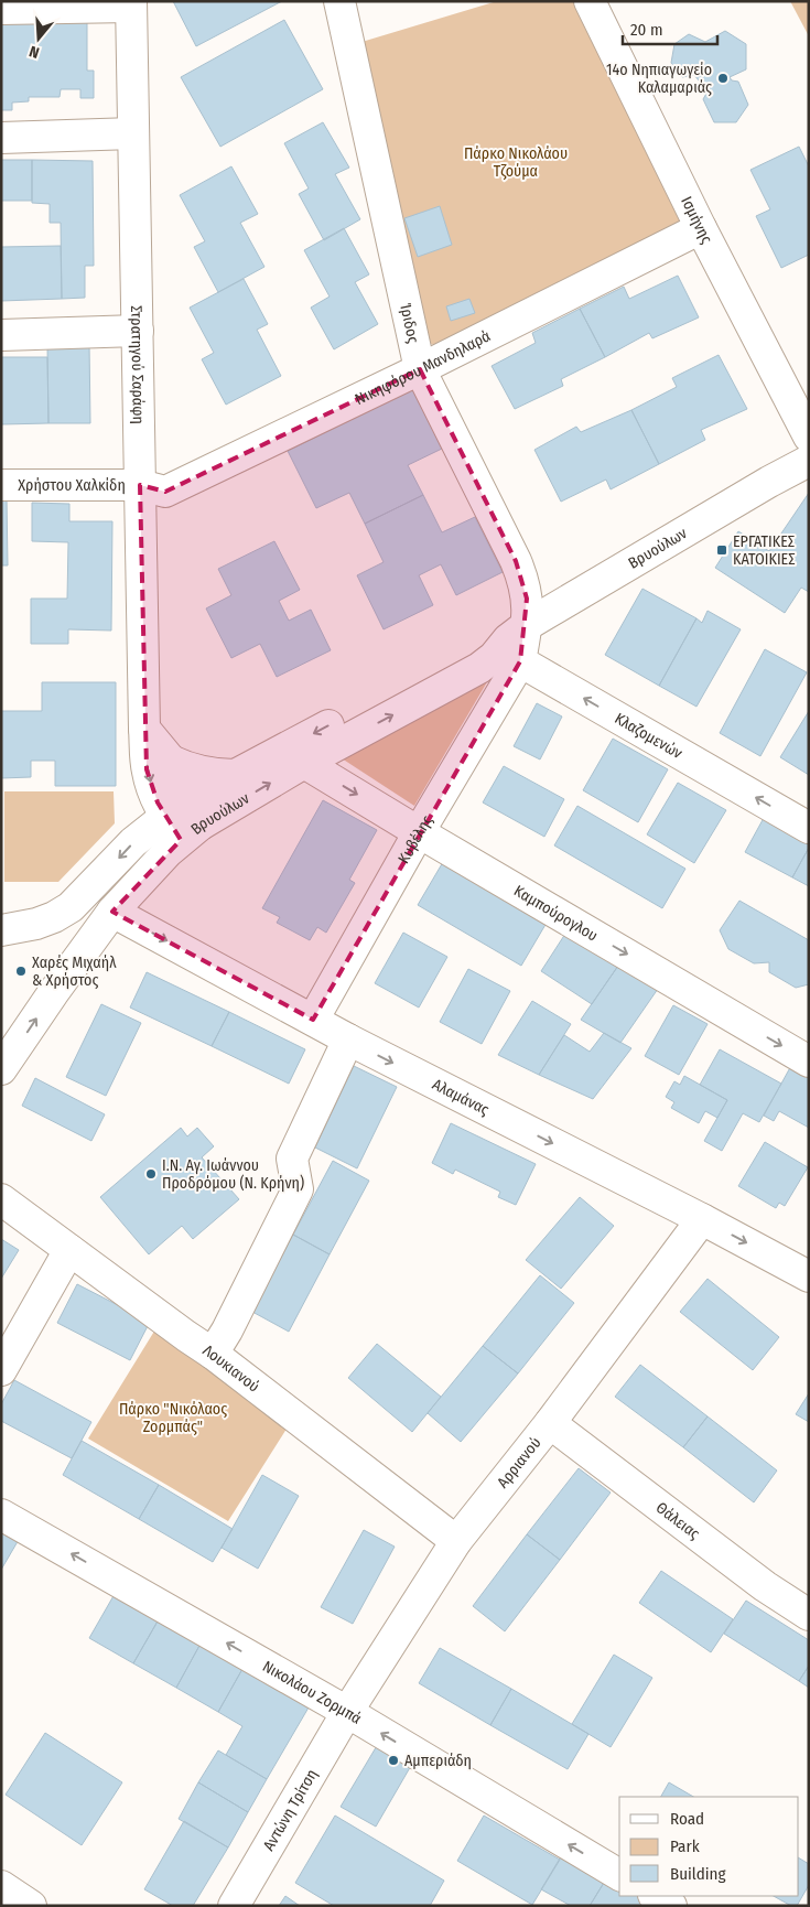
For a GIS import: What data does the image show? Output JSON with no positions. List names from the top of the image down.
{
  "streets": {
    "street": [
      "Ισμήνης",
      "Ίριδος",
      "Στρατηγού Σαράφη",
      "Νικηφόρου Μανδηλαρά",
      "Χρήστου Χαλκίδη",
      "Βρυούλων",
      "Κλαζομενών",
      "Κυβέλης",
      "Καμπούρογλου",
      "Αλαμάνας",
      "Λουκιανού",
      "Αρριανού",
      "Θάλειας",
      "Νικολάου Ζορμπά",
      "Αντώνη Τρίτση"
    ]
  },
  "crossings": [
    ["Ισμήνης", "Νικηφόρου Μανδηλαρά"],
    ["Ίριδος", "Νικηφόρου Μανδηλαρά"],
    ["Ίριδος", "Βρυούλων"],
    ["Ίριδος", "Κλαζομενών"],
    ["Ίριδος", "Κυβέλης"],
    ["Στρατηγού Σαράφη", "Νικηφόρου Μανδηλαρά"],
    ["Στρατηγού Σαράφη", "Χρήστου Χαλκίδη"],
    ["Στρατηγού Σαράφη", "Βρυούλων"],
    ["Νικηφόρου Μανδηλαρά", "Χρήστου Χαλκίδη"],
    ["Βρυούλων", "Κλαζομενών"],
    ["Βρυούλων", "Κυβέλης"],
    ["Βρυούλων", "Καμπούρογλου"],
    ["Βρυούλων", "Αλαμάνας"],
    ["Κλαζομενών", "Κυβέλης"],
    ["Κυβέλης", "Καμπούρογλου"],
    ["Κυβέλης", "Αλαμάνας"],
    ["Αλαμάνας", "Αρριανού"],
    ["Λουκιανού", "Αρριανού"],
    ["Αρριανού", "Θάλειας"],
    ["Αρριανού", "Νικολάου Ζορμπά"],
    ["Αρριανού", "Αντώνη Τρίτση"],
    ["Νικολάου Ζορμπά", "Αντώνη Τρίτση"]
  ],
  "one_way": [
    "Κλαζομενών",
    "Καμπούρογλου",
    "Αλαμάνας",
    "Νικολάου Ζορμπά"
  ],
  "parks": ["Πάρκο Νικολάου Τζούμα", "Πάρκο \"Νικόλαος Ζορμπάς\""],
  "places": {
    "other": [
      "14ο Νηπιαγωγείο Καλαμαριάς",
      "Χαρές Μιχαήλ & Χρήστος",
      "Ι.Ν. Αγ. Ιωάννου Προδρόμου (Ν. Κρήνη)",
      "Αμπεριάδη"
    ],
    "transit": ["ΕΡΓΑΤΙΚΕΣ ΚΑΤΟΙΚΙΕΣ"]
  },
  "legend": ["Road", "Park", "Building"],
  "scale_bar": "20 m",
  "north": "bottom"
}
